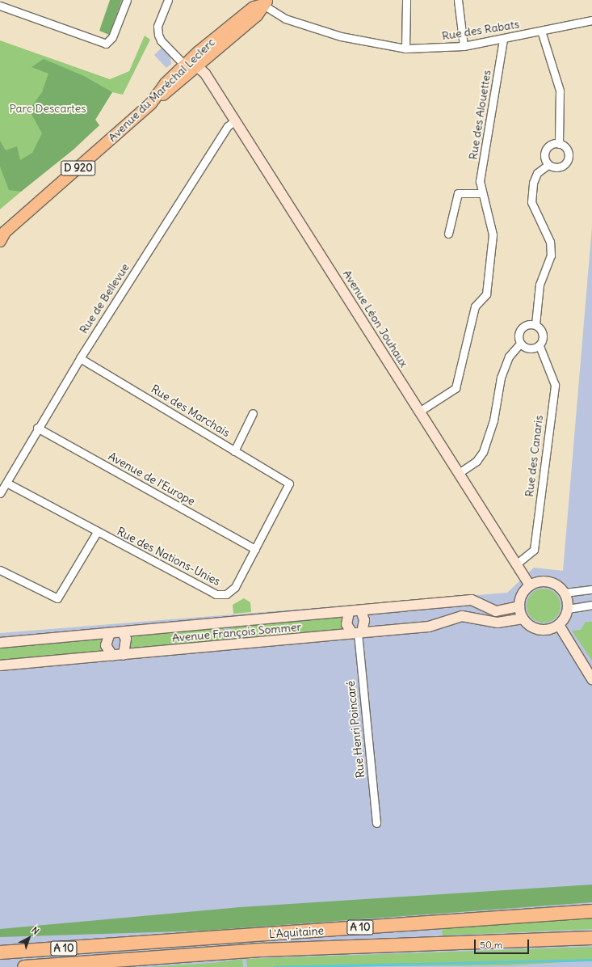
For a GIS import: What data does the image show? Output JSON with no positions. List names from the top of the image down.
{
  "streets": {
    "highway": ["A 10", "L'Aquitaine"],
    "main road": ["Avenue du Maréchal Leclerc", "D 920"],
    "street": [
      "Rue des Rabats",
      "Rue des Alouettes",
      "Rue de Bellevue",
      "Avenue Léon Jouhaux",
      "Rue des Marchais",
      "Rue des Canaris",
      "Avenue de l'Europe",
      "Rue des Nations-Unies",
      "Avenue François Sommer",
      "Rue Henri Poincaré"
    ]
  },
  "crossings": [
    ["Rue des Rabats", "Avenue du Maréchal Leclerc"],
    ["Rue des Rabats", "Rue des Alouettes"],
    ["Rue des Rabats", "D 920"],
    ["Avenue du Maréchal Leclerc", "D 920"],
    ["Avenue du Maréchal Leclerc", "Avenue Léon Jouhaux"],
    ["Rue des Alouettes", "Avenue Léon Jouhaux"],
    ["D 920", "Avenue Léon Jouhaux"],
    ["Rue de Bellevue", "Avenue Léon Jouhaux"],
    ["Rue de Bellevue", "Rue des Marchais"],
    ["Rue de Bellevue", "Avenue de l'Europe"],
    ["Rue de Bellevue", "Rue des Nations-Unies"],
    ["Avenue Léon Jouhaux", "Rue des Canaris"],
    ["Avenue Léon Jouhaux", "Avenue François Sommer"],
    ["Rue des Marchais", "Rue des Nations-Unies"],
    ["Avenue de l'Europe", "Rue des Nations-Unies"],
    ["Avenue François Sommer", "Rue Henri Poincaré"]
  ],
  "parks": ["Parc Descartes"],
  "scale_bar": "50 m",
  "north": "top right"
}
